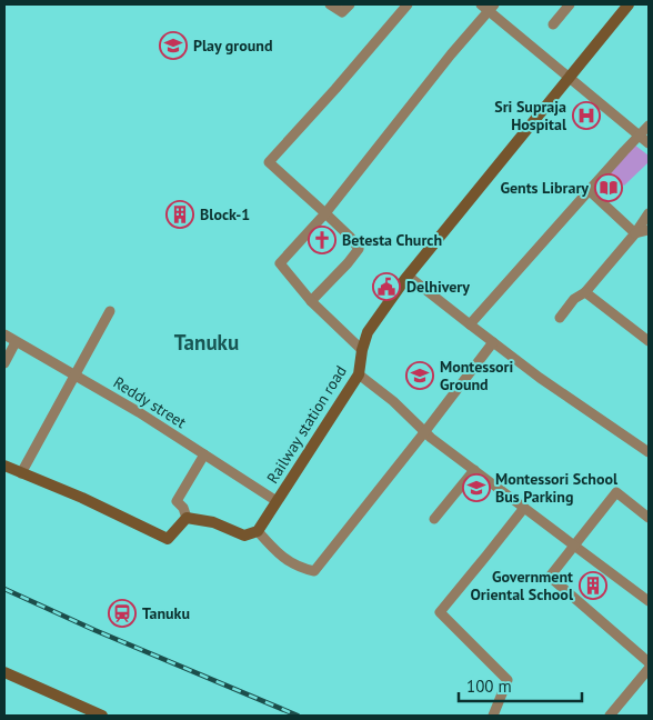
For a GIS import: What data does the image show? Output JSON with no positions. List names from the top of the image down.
{
  "streets": {
    "street": ["Reddy street", "Railway station road"]
  },
  "crossings": [
    ["Reddy street", "Railway station road"]
  ],
  "districts": ["Tanuku"],
  "places": {
    "school or university": ["Play ground", "Montessori Ground", "Montessori School Bus Parking"],
    "hospital": ["Sri Supraja Hospital"],
    "library": ["Gents Library"],
    "building": ["Block-1", "Government Oriental School"],
    "church": ["Betesta Church"],
    "public building": ["Delhivery"],
    "station": ["Tanuku"]
  },
  "scale_bar": "100 m"
}
